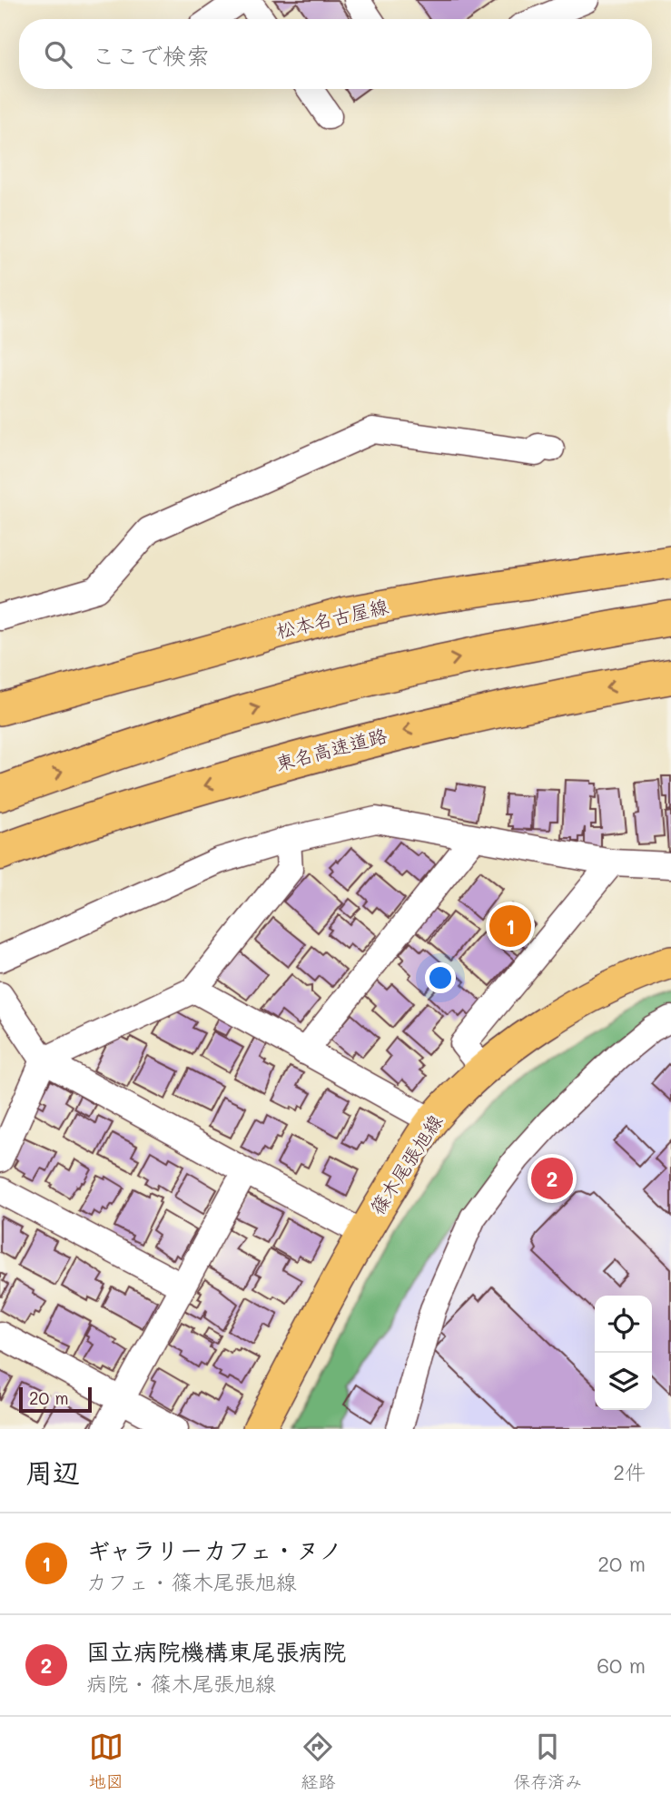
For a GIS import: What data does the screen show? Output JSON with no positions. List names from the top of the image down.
{
  "streets": {
    "highway": ["東名高速道路"],
    "main road": ["松本名古屋線", "篠木尾張旭線"]
  },
  "scale_bar": "20 m",
  "page": {
    "search": "ここで検索",
    "pins": ["1", "2"],
    "scale": "20 m",
    "heading": ["周辺", "2件"],
    "list": [
      {
        "mark": "1",
        "name": "ギャラリーカフェ・ヌノ",
        "note": "カフェ · 篠木尾張旭線",
        "value": "20 m"
      },
      {
        "mark": "2",
        "name": "国立病院機構東尾張病院",
        "note": "病院 · 篠木尾張旭線",
        "value": "60 m"
      }
    ],
    "nav": ["地図", "経路", "保存済み"]
  }
}
